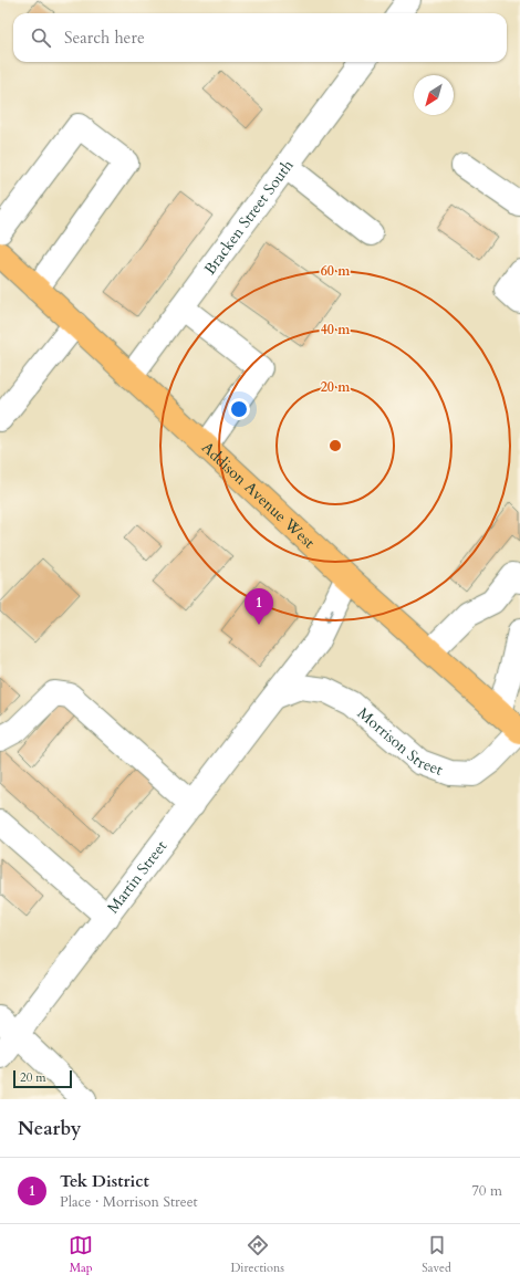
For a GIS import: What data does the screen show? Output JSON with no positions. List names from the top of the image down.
{
  "streets": {
    "main road": ["Addison Avenue West"],
    "street": ["Bracken Street South", "Morrison Street", "Martin Street"]
  },
  "crossings": [
    ["Bracken Street South", "Addison Avenue West"],
    ["Addison Avenue West", "Morrison Street"],
    ["Addison Avenue West", "Martin Street"],
    ["Morrison Street", "Martin Street"]
  ],
  "scale_bar": "20 m",
  "north": "bottom left",
  "page": {
    "search": "Search here",
    "pins": "1",
    "scale": "20 m",
    "heading": "Nearby",
    "list": [
      {
        "mark": "1",
        "name": "Tek District",
        "note": "Place · Morrison Street",
        "value": "70 m"
      }
    ],
    "nav": ["Map", "Directions", "Saved"]
  },
  "rings": ["60 m", "40 m", "20 m"]
}
